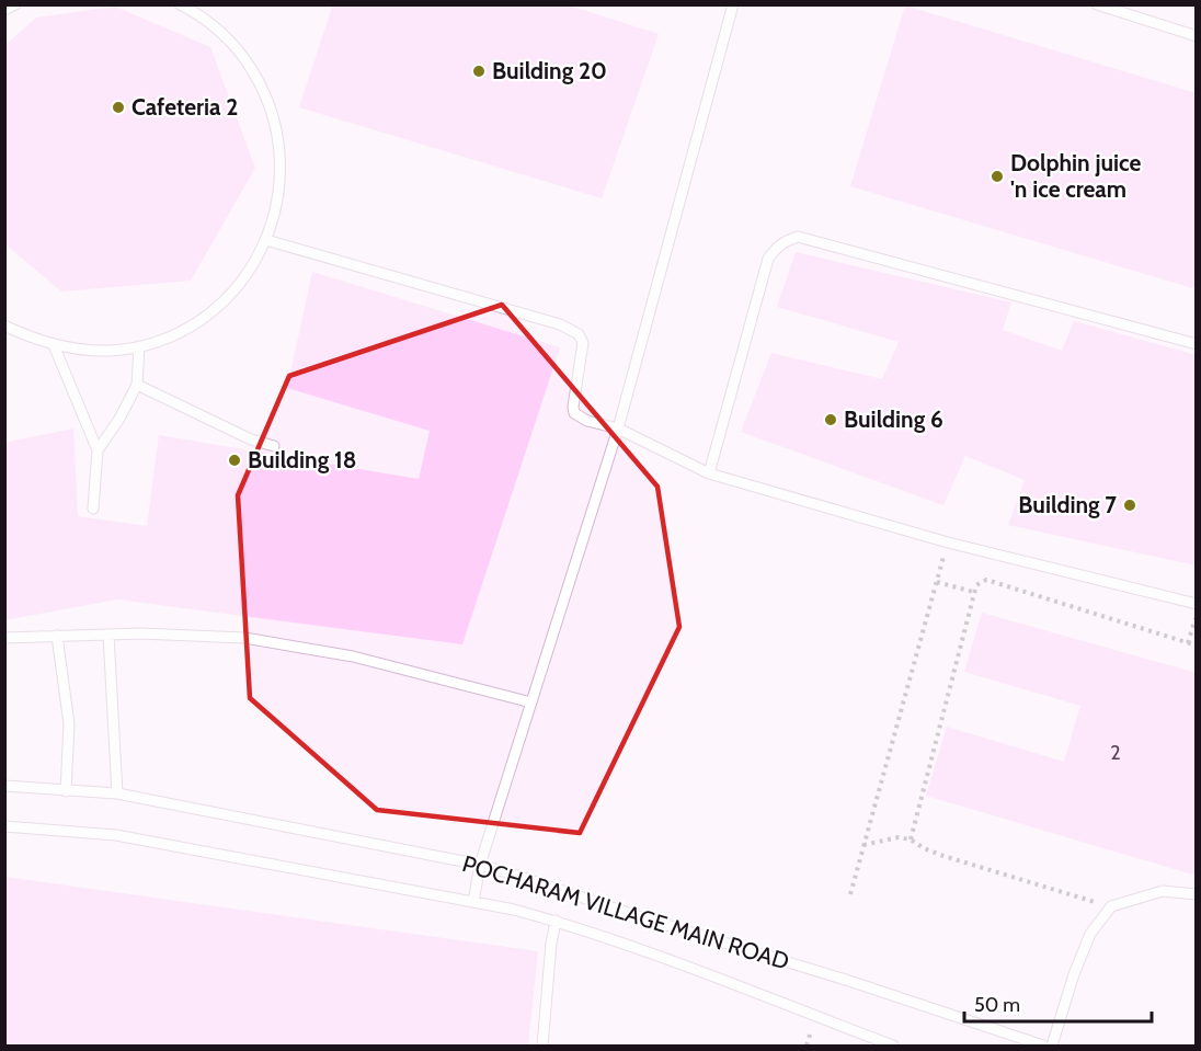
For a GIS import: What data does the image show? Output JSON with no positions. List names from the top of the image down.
{
  "streets": {
    "lane": ["POCHARAM VILLAGE MAIN ROAD"]
  },
  "places": [
    "Building 20",
    "Cafeteria 2",
    "Dolphin juice 'n ice cream",
    "Building 6",
    "Building 18",
    "Building 7"
  ],
  "house_numbers": ["2"],
  "scale_bar": "50 m"
}
